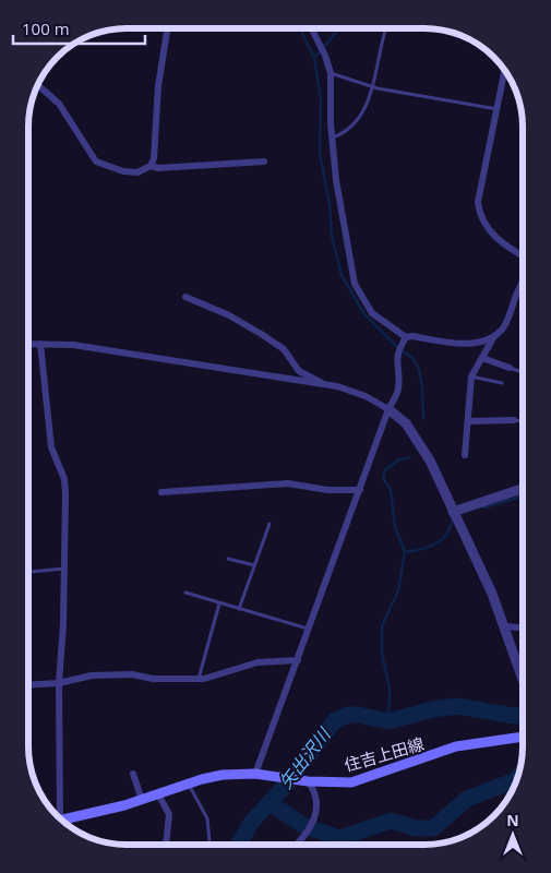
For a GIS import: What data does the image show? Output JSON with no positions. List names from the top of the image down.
{
  "streets": {
    "main road": ["住吉上田線"]
  },
  "water": ["矢出沢川"],
  "scale_bar": "100 m",
  "north": "top"
}
